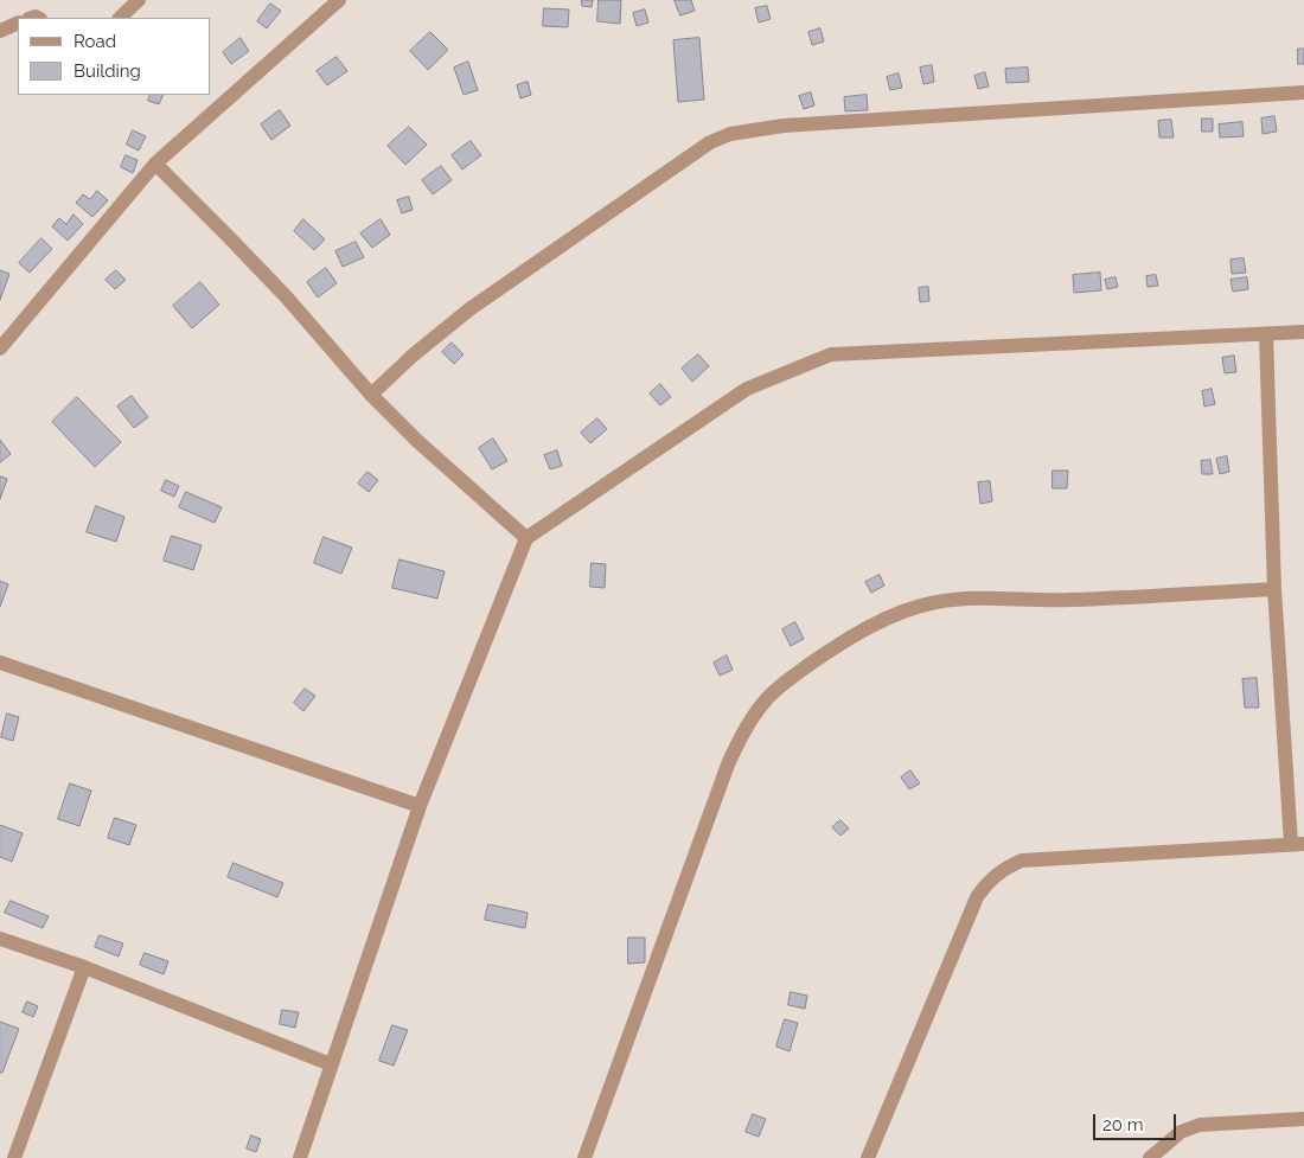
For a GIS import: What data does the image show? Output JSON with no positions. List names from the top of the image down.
{
  "legend": ["Road", "Building"],
  "scale_bar": "20 m"
}
